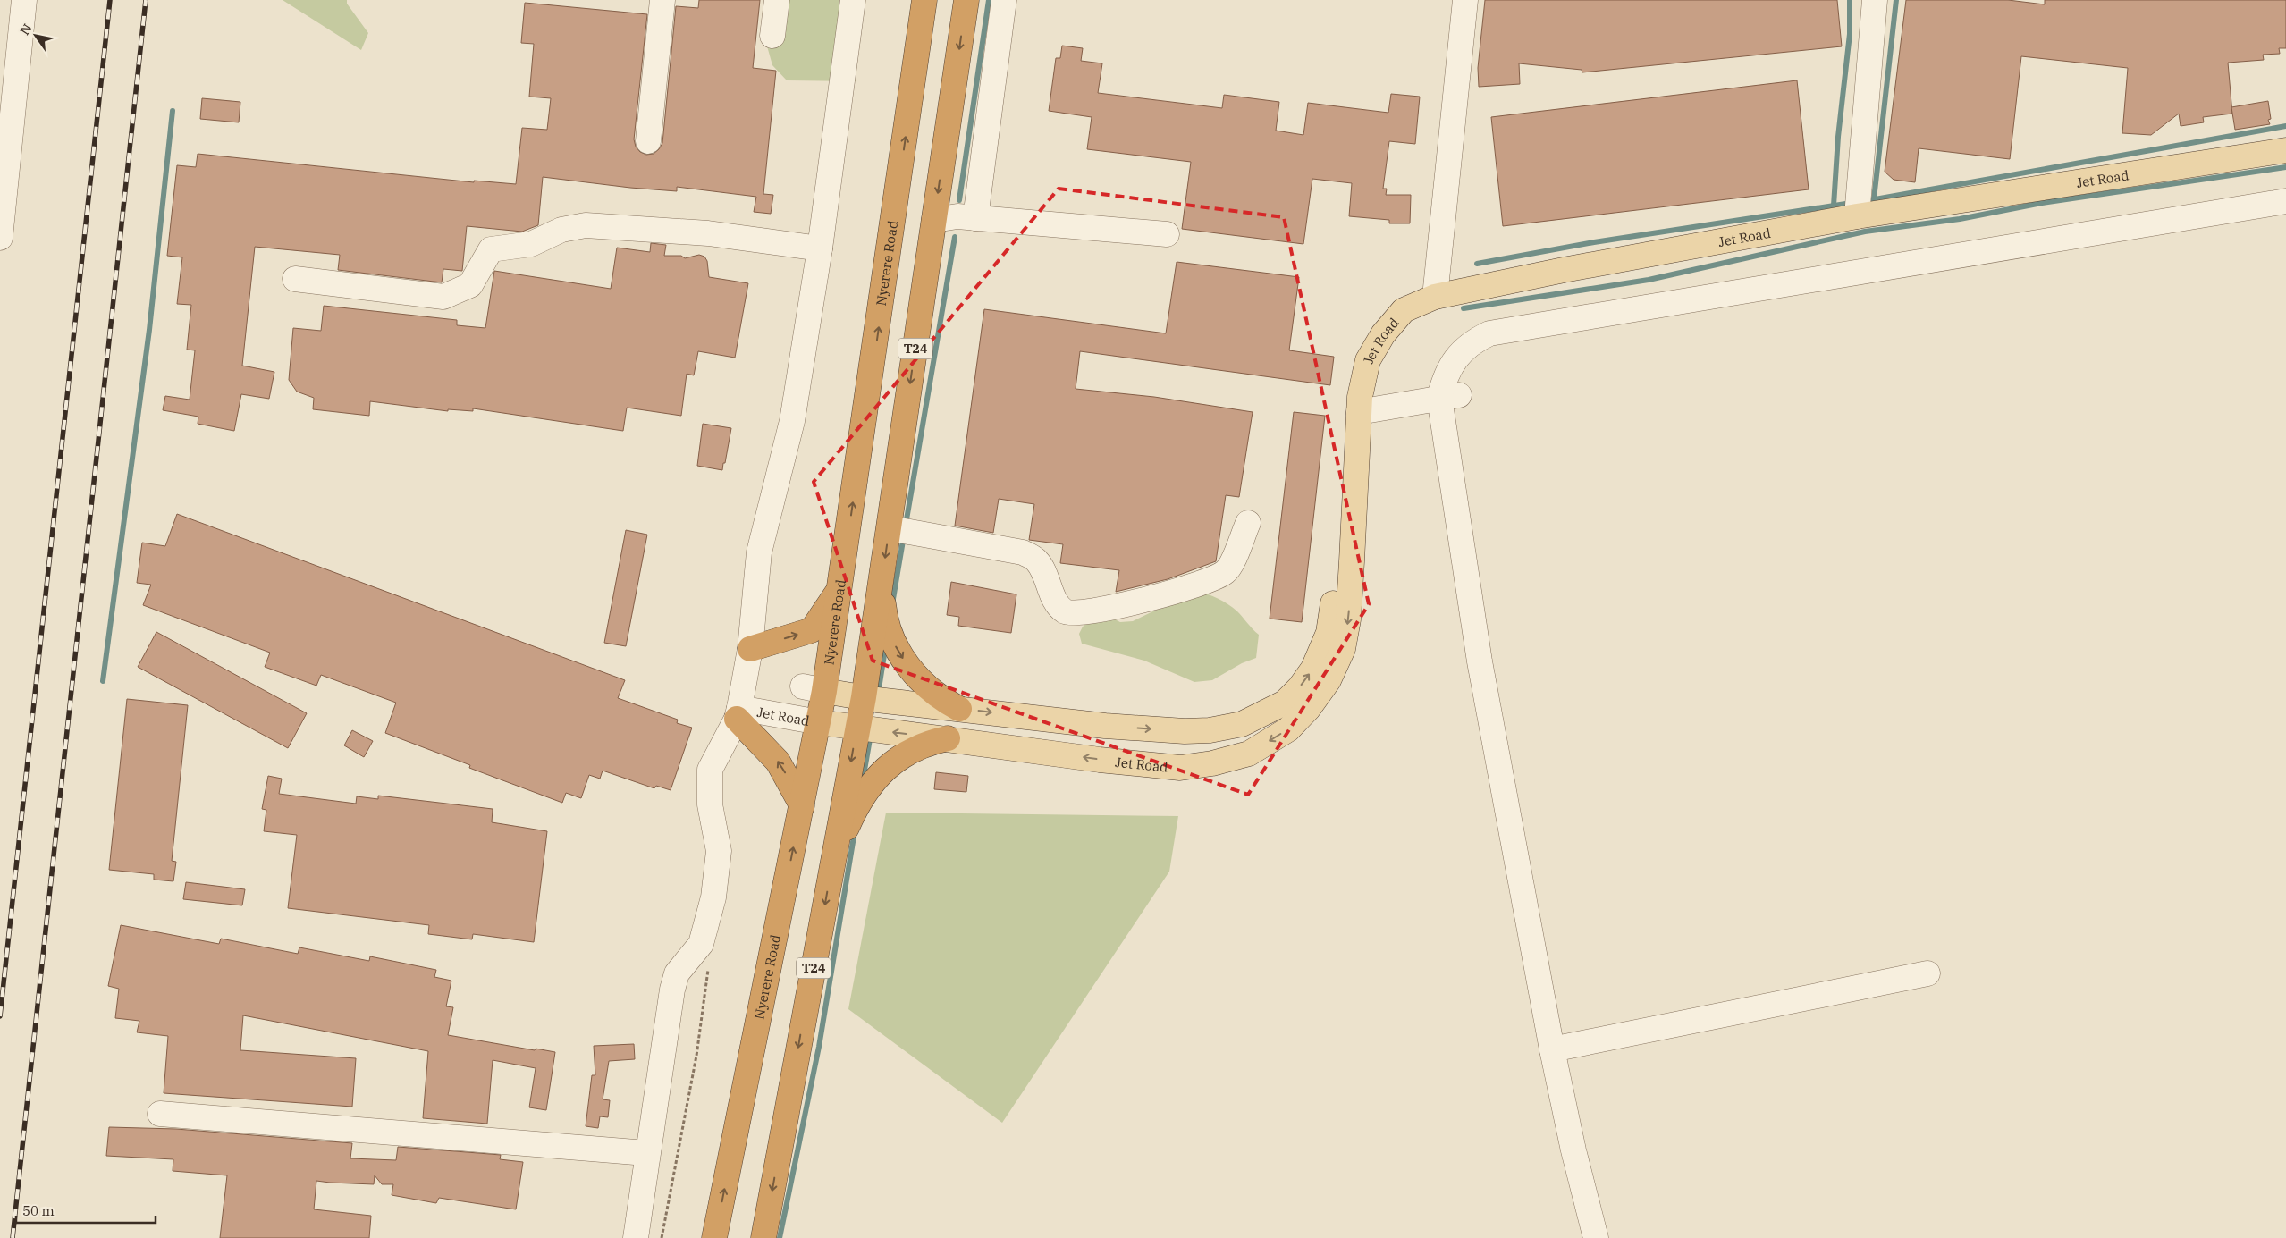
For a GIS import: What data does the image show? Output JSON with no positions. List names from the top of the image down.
{
  "streets": {
    "highway": ["Nyerere Road", "T24"],
    "main road": ["Jet Road"]
  },
  "crossings": [
    ["Jet Road", "Nyerere Road"],
    ["Jet Road", "T24"]
  ],
  "scale_bar": "50 m",
  "north": "top left"
}
